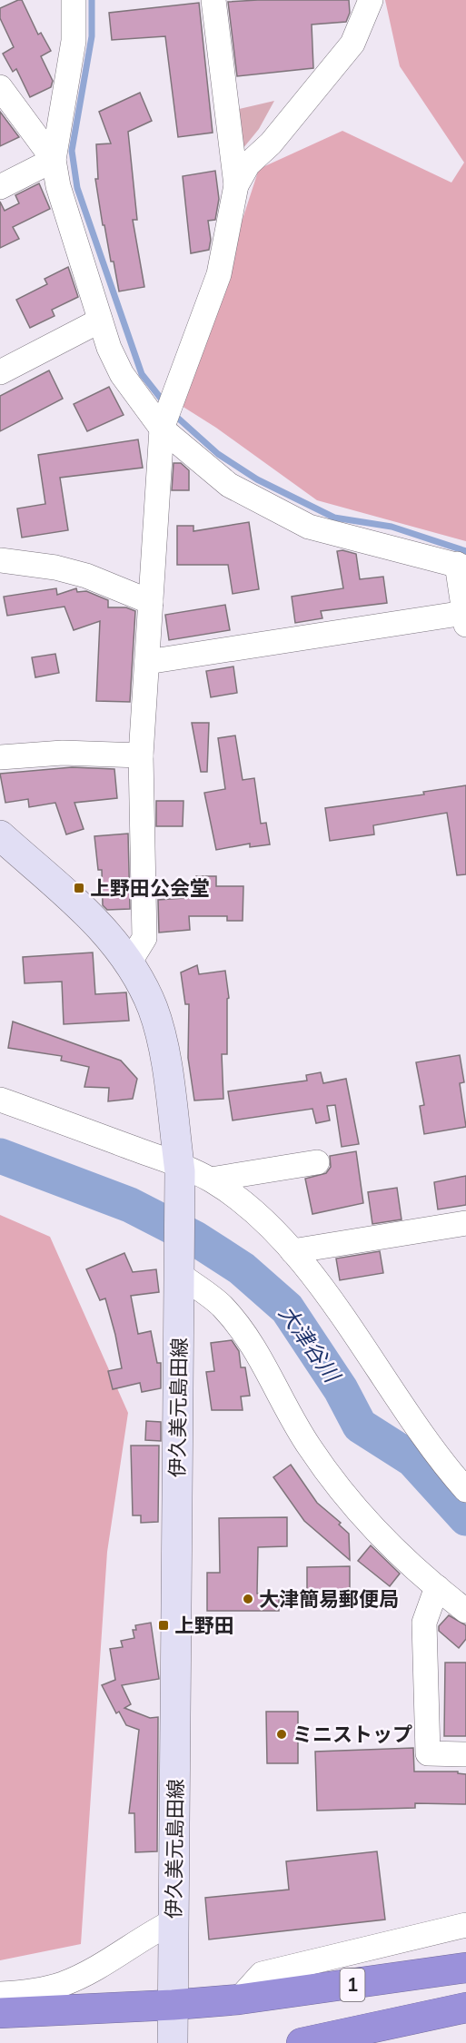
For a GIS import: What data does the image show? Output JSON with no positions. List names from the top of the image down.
{
  "streets": {
    "highway": ["1"],
    "main road": ["伊久美元島田線"]
  },
  "crossings": [
    ["伊久美元島田線", "1"]
  ],
  "water": ["大津谷川"],
  "places": {
    "transit": ["上野田公会堂", "上野田"],
    "other": ["大津簡易郵便局", "ミニストップ"]
  }
}
